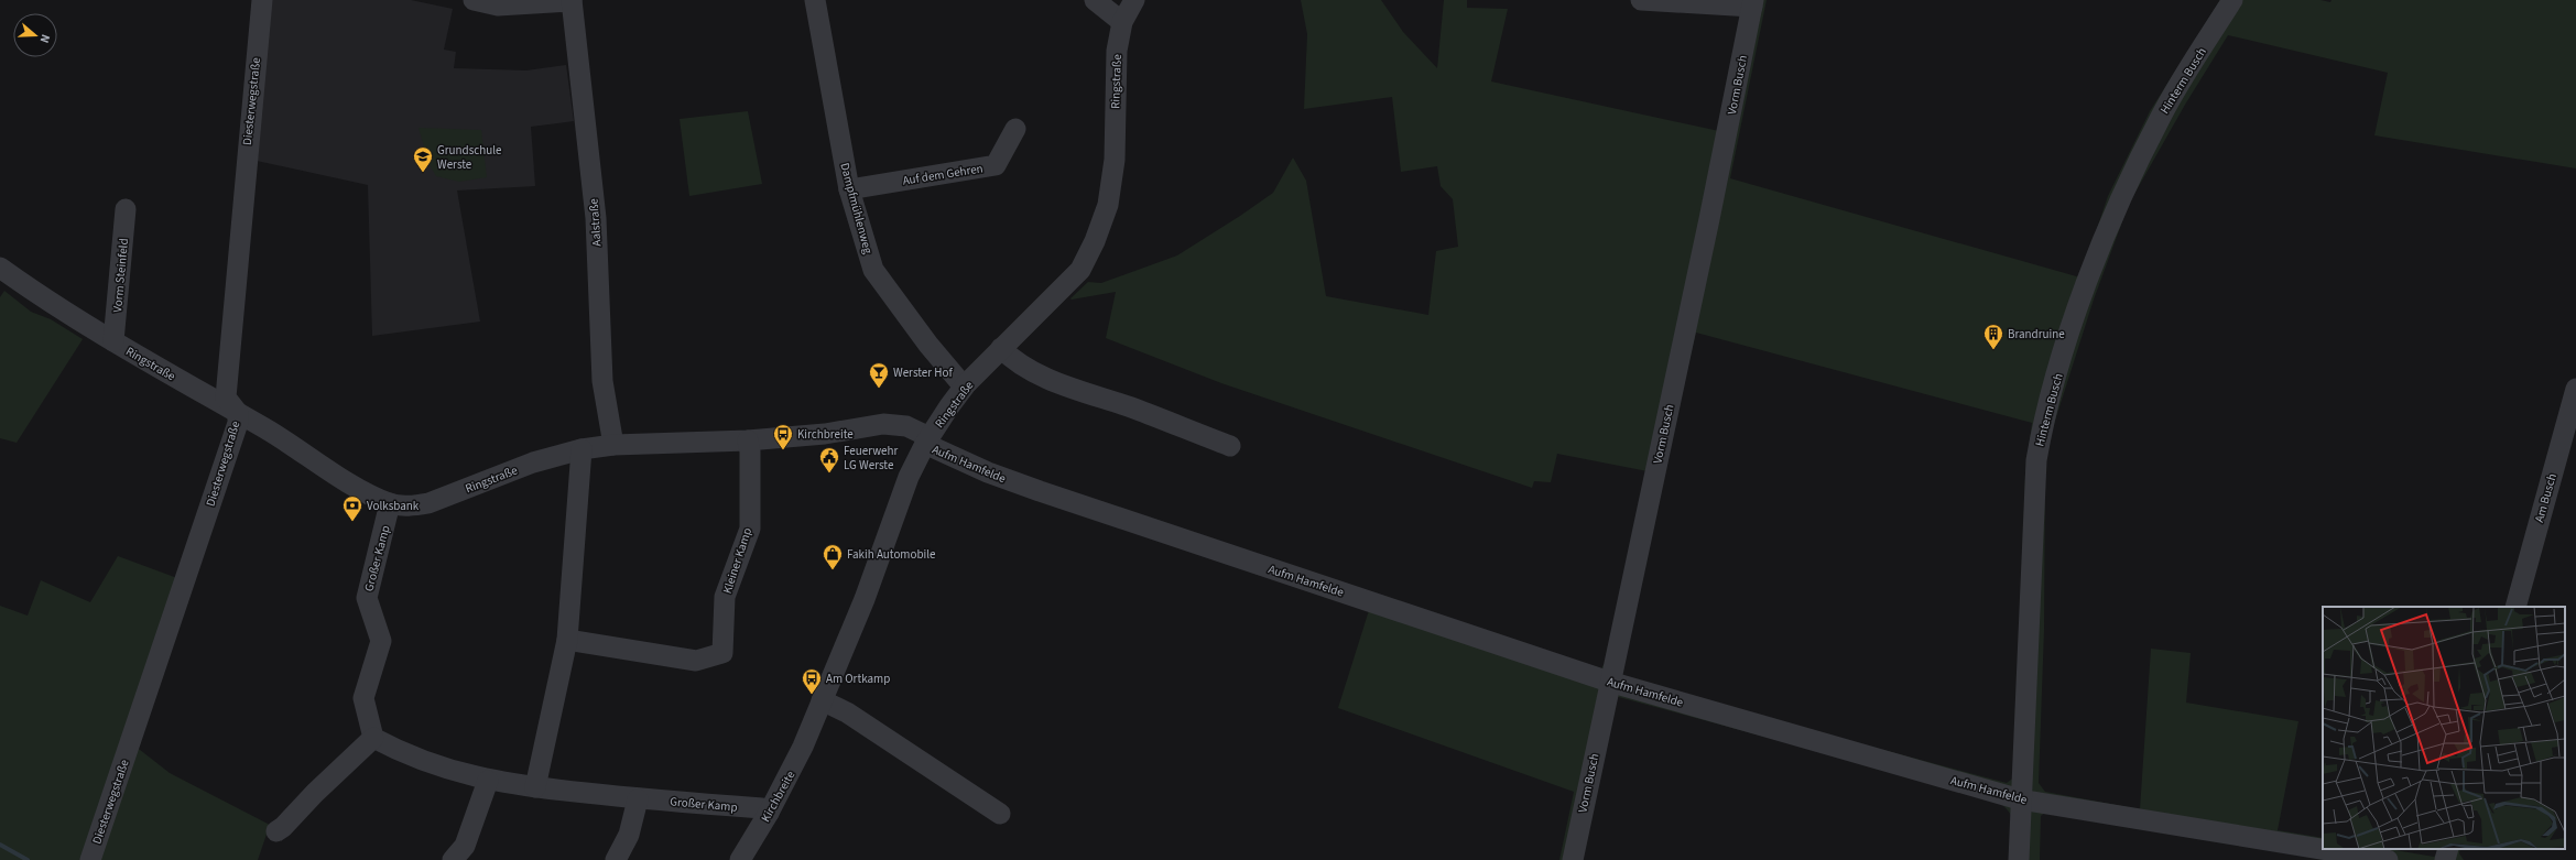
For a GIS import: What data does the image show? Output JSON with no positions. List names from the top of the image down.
{
  "streets": {
    "street": [
      "Hinterm Busch",
      "Ringstraße",
      "Vorm Busch",
      "Diesterwegstraße",
      "Auf dem Gehren",
      "Dampfmühlenweg",
      "Aalstraße",
      "Vorm Steinfeld",
      "Aufm Hamfelde",
      "Am Busch",
      "Großer Kamp",
      "Kleiner Kamp",
      "Kirchbreite"
    ]
  },
  "crossings": [
    ["Hinterm Busch", "Aufm Hamfelde"],
    ["Ringstraße", "Diesterwegstraße"],
    ["Ringstraße", "Dampfmühlenweg"],
    ["Ringstraße", "Aalstraße"],
    ["Ringstraße", "Vorm Steinfeld"],
    ["Ringstraße", "Aufm Hamfelde"],
    ["Ringstraße", "Großer Kamp"],
    ["Ringstraße", "Kleiner Kamp"],
    ["Ringstraße", "Kirchbreite"],
    ["Vorm Busch", "Aufm Hamfelde"],
    ["Auf dem Gehren", "Dampfmühlenweg"],
    ["Aufm Hamfelde", "Kirchbreite"],
    ["Großer Kamp", "Kirchbreite"]
  ],
  "places": {
    "school or university": ["Grundschule Werste"],
    "building": ["Brandruine"],
    "bar": ["Werster Hof"],
    "bus stop": ["Kirchbreite", "Am Ortkamp"],
    "public building": ["Feuerwehr LG Werste"],
    "bank": ["Volksbank"],
    "shop": ["Fakih Automobile"]
  },
  "north": "right"
}
